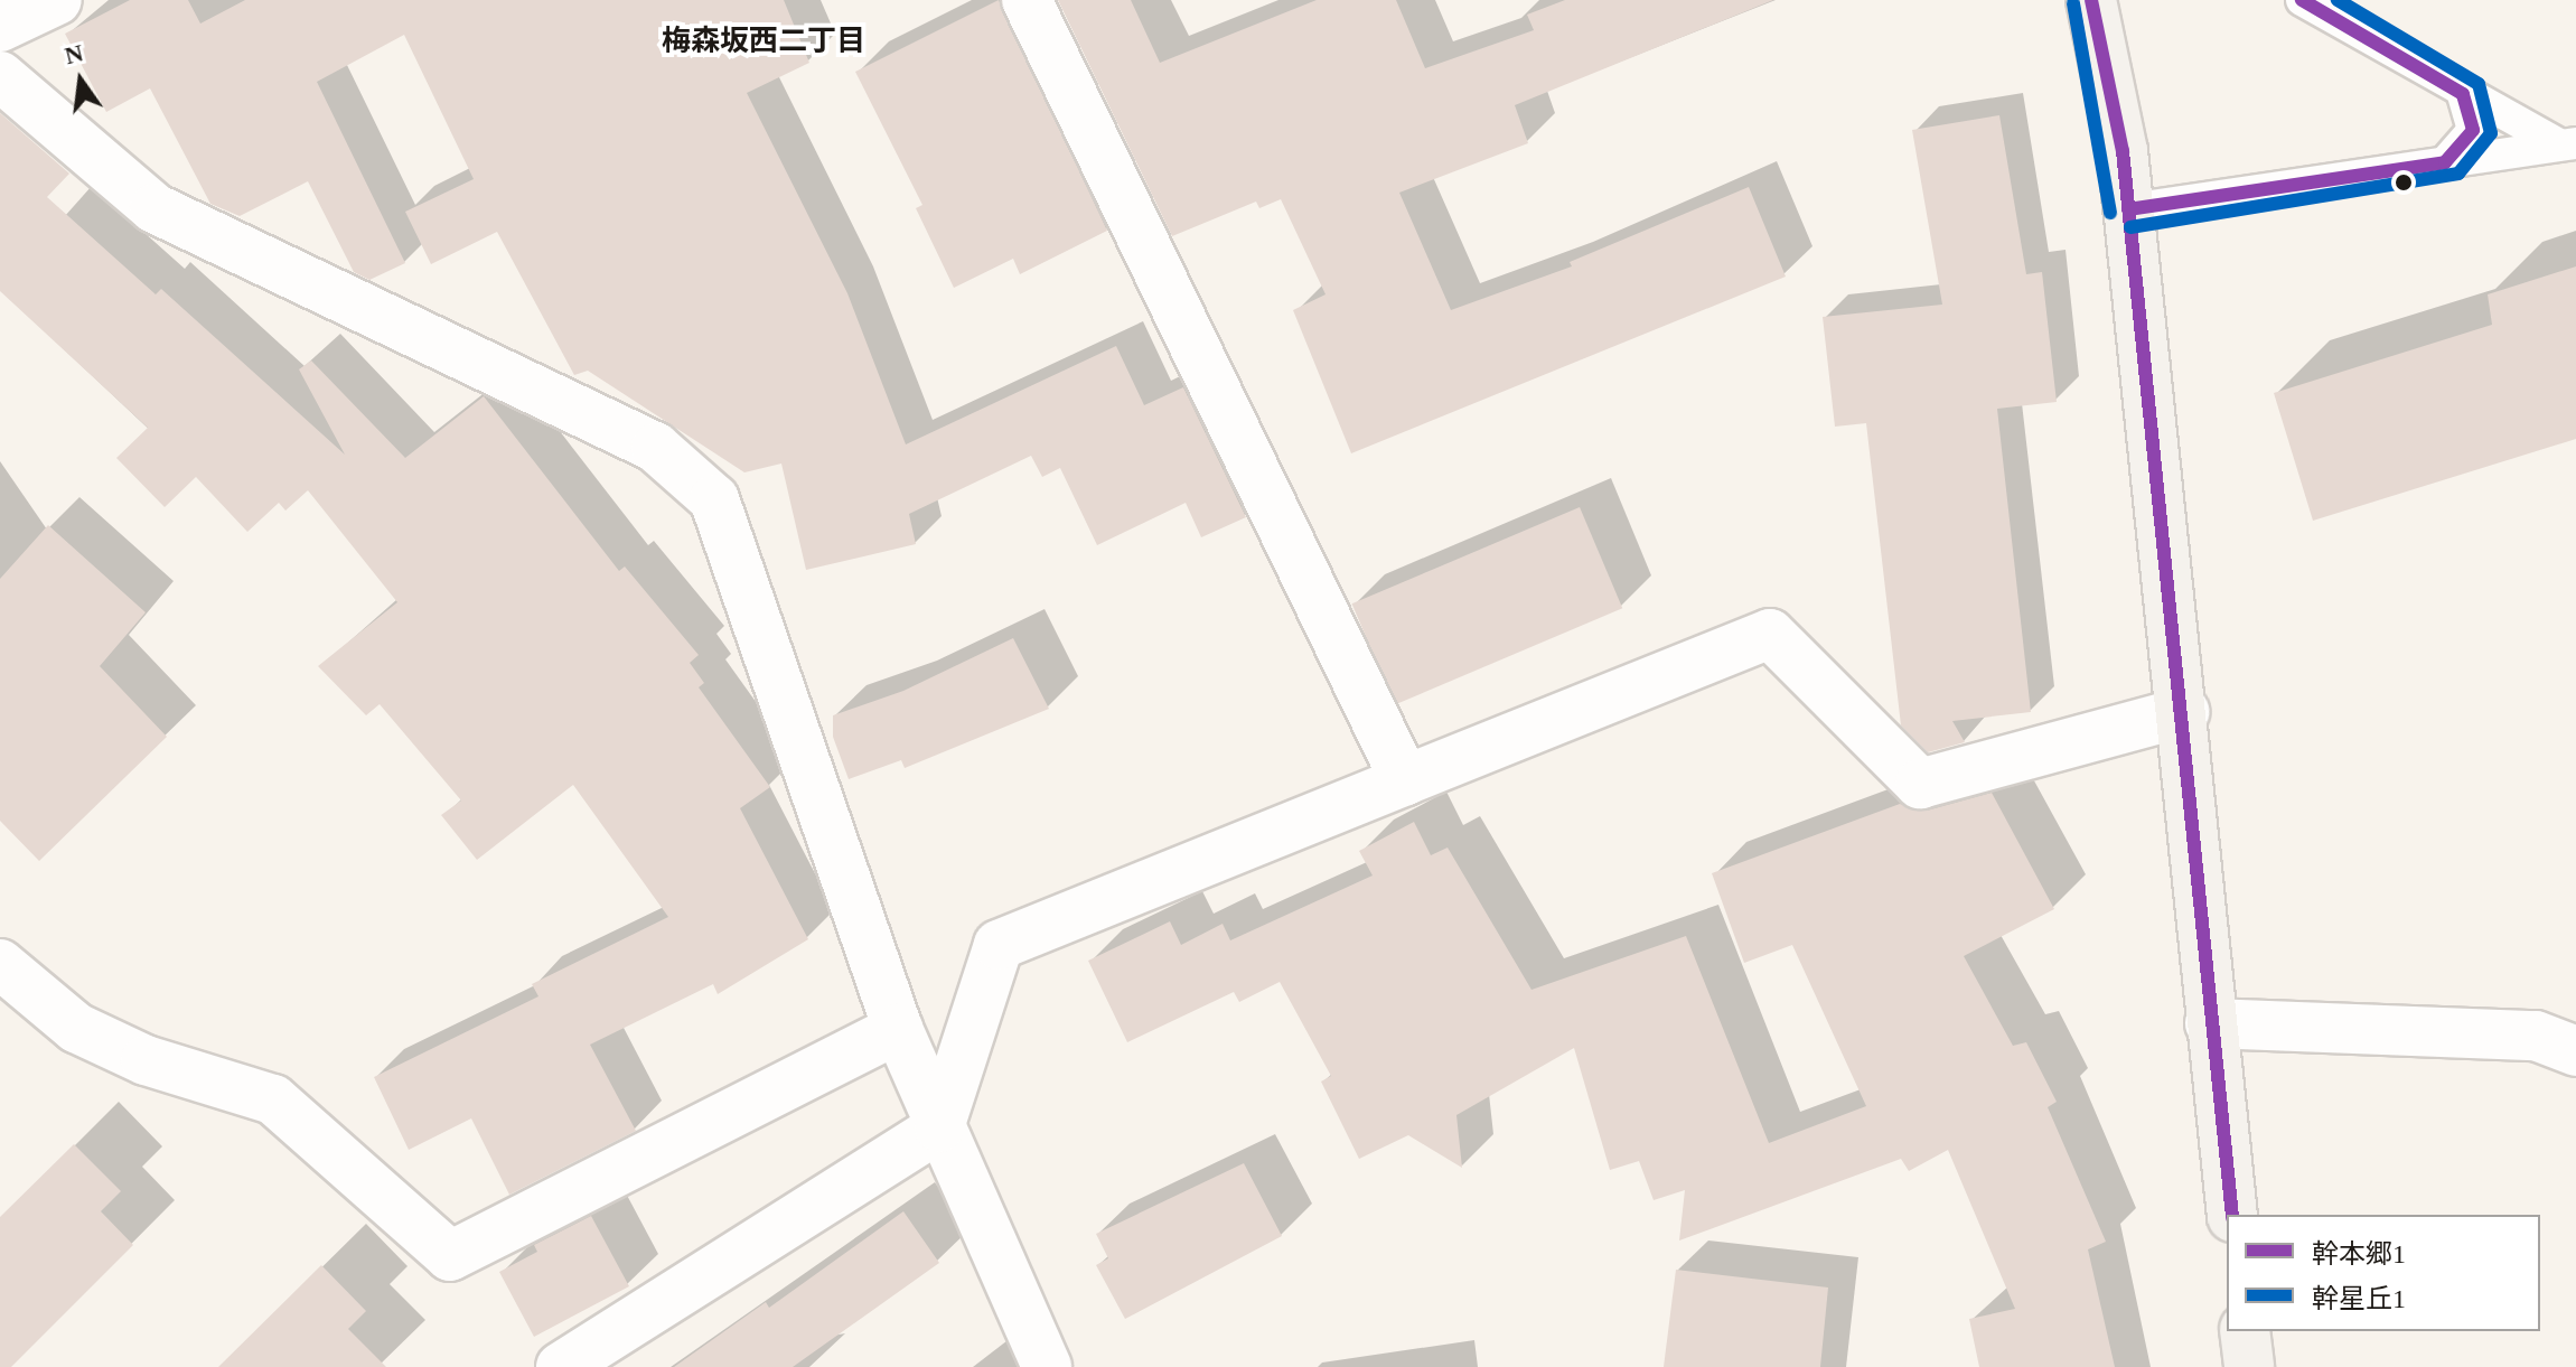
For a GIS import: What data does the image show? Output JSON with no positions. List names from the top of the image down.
{
  "districts": ["梅森坂西二丁目"],
  "lines": ["transit line 幹本郷1", "transit line 幹星丘1"],
  "legend": ["幹本郷1", "幹星丘1"],
  "north": "top"
}
